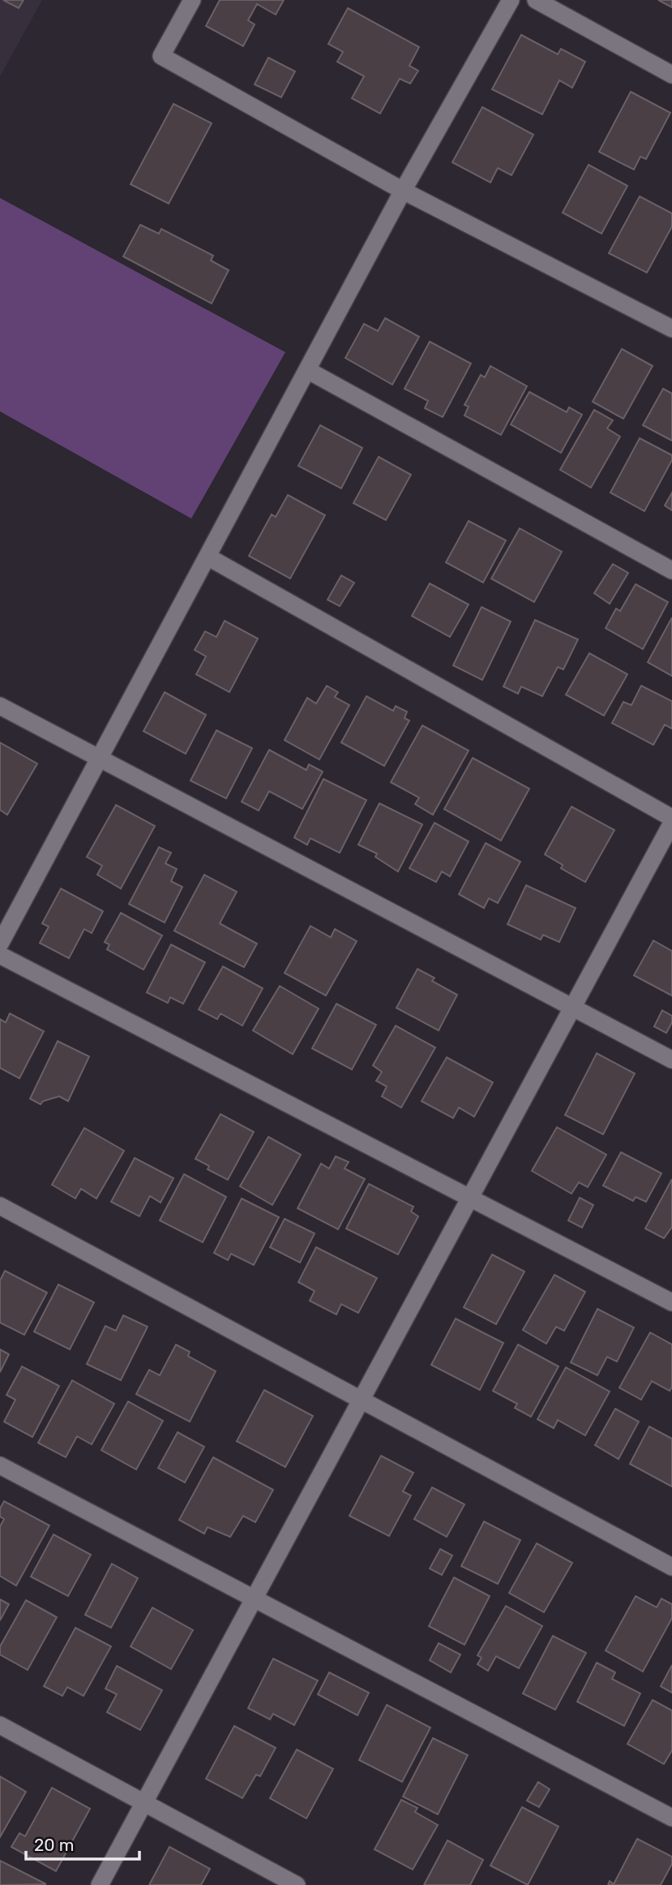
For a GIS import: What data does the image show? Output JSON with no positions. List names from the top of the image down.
{
  "scale_bar": "20 m"
}
